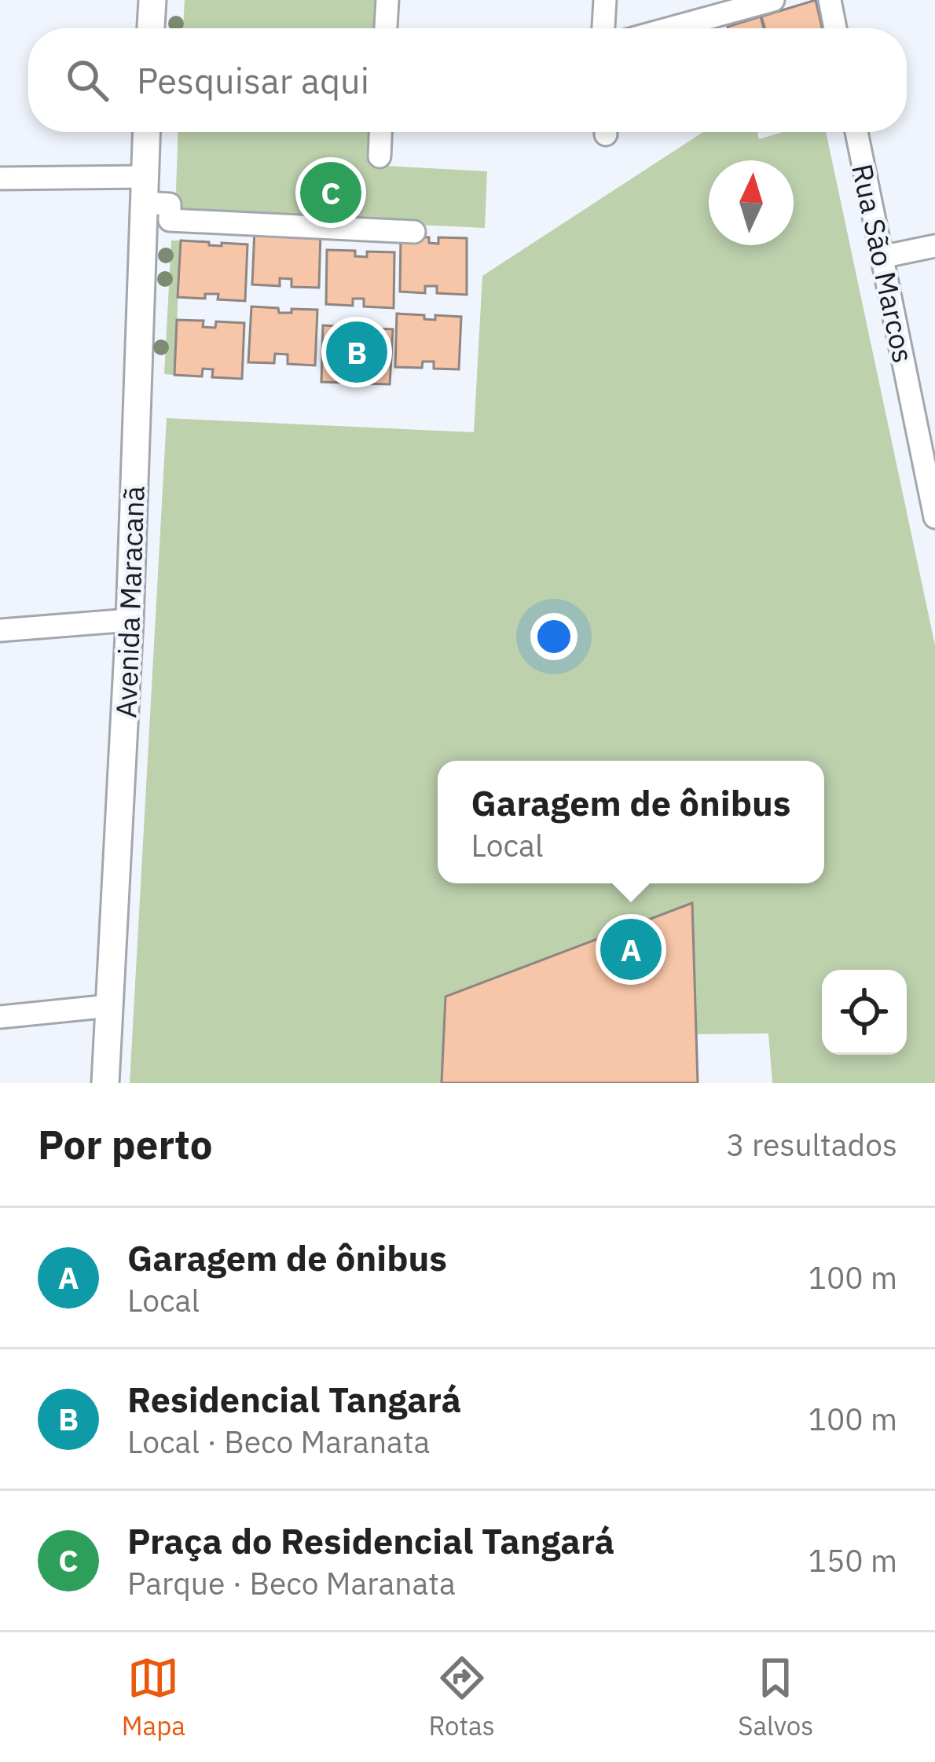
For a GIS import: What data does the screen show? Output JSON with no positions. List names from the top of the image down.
{
  "streets": {
    "street": ["Rua São Marcos", "Avenida Maracanã"]
  },
  "north": "top",
  "page": {
    "search": "Pesquisar aqui",
    "pins": ["C", "B", "A"],
    "popup": ["Garagem de ônibus", "Local"],
    "heading": ["Por perto", "3 resultados"],
    "list": [
      {
        "mark": "A",
        "name": "Garagem de ônibus",
        "note": "Local",
        "value": "100 m"
      },
      {
        "mark": "B",
        "name": "Residencial Tangará",
        "note": "Local · Beco Maranata",
        "value": "100 m"
      },
      {
        "mark": "C",
        "name": "Praça do Residencial Tangará",
        "note": "Parque · Beco Maranata",
        "value": "150 m"
      }
    ],
    "nav": ["Mapa", "Rotas", "Salvos"]
  }
}
